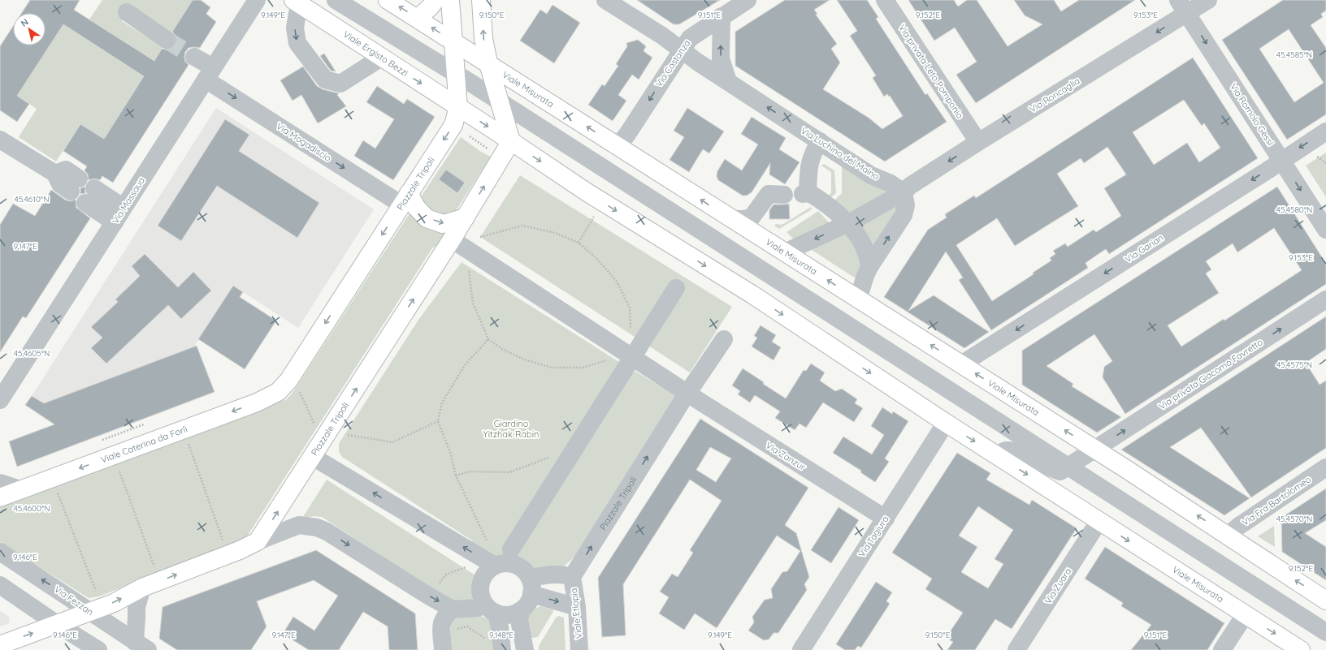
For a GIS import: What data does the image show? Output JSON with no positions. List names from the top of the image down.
{
  "streets": {
    "main road": [
      "Viale Ergisto Bezzi",
      "Viale Misurata",
      "Piazzale Tripoli",
      "Viale Caterina da Forlì"
    ],
    "street": [
      "Via Costanza",
      "Via privata Leto Pomponio",
      "Via Roncaglia",
      "Via Romolo Gessi",
      "Via Mogadiscio",
      "Via Luchino del Maino",
      "Via Massaua",
      "Via Garian",
      "Via privata Giacomo Favretto",
      "Via Zanzur",
      "Via Fra Bartolomeo",
      "Via Tagiura",
      "Via Zuara",
      "Via Fezzan",
      "Viale Etiopia"
    ]
  },
  "crossings": [
    ["Viale Ergisto Bezzi", "Piazzale Tripoli"],
    ["Via Costanza", "Viale Misurata"],
    ["Via Costanza", "Via Luchino del Maino"],
    ["Via privata Leto Pomponio", "Via Roncaglia"],
    ["Viale Misurata", "Via Roncaglia"],
    ["Viale Misurata", "Piazzale Tripoli"],
    ["Viale Misurata", "Via Garian"],
    ["Viale Misurata", "Via privata Giacomo Favretto"],
    ["Viale Misurata", "Via Fra Bartolomeo"],
    ["Viale Misurata", "Via Tagiura"],
    ["Viale Misurata", "Via Zuara"],
    ["Via Roncaglia", "Via Romolo Gessi"],
    ["Via Roncaglia", "Via Luchino del Maino"],
    ["Via Romolo Gessi", "Via Garian"],
    ["Via Mogadiscio", "Piazzale Tripoli"],
    ["Via Mogadiscio", "Via Massaua"],
    ["Piazzale Tripoli", "Viale Caterina da Forlì"],
    ["Piazzale Tripoli", "Via Zanzur"],
    ["Piazzale Tripoli", "Viale Etiopia"],
    ["Via Zanzur", "Via Tagiura"]
  ],
  "one_way": [
    "Via Costanza",
    "Via Roncaglia",
    "Via Romolo Gessi",
    "Via Garian",
    "Via privata Giacomo Favretto"
  ],
  "parks": ["Giardino Yitzhak Rabin"],
  "north": "top left",
  "coordinates": [
    "9.150°E",
    "9.152°E",
    "9.149°E",
    "9.151°E",
    "9.153°E",
    "45.4585°N",
    "45.4610°N",
    "45.4580°N",
    "9.147°E",
    "45.4605°N",
    "45.4575°N",
    "45.4600°N",
    "45.4570°N",
    "9.146°E",
    "9.148°E"
  ]
}
